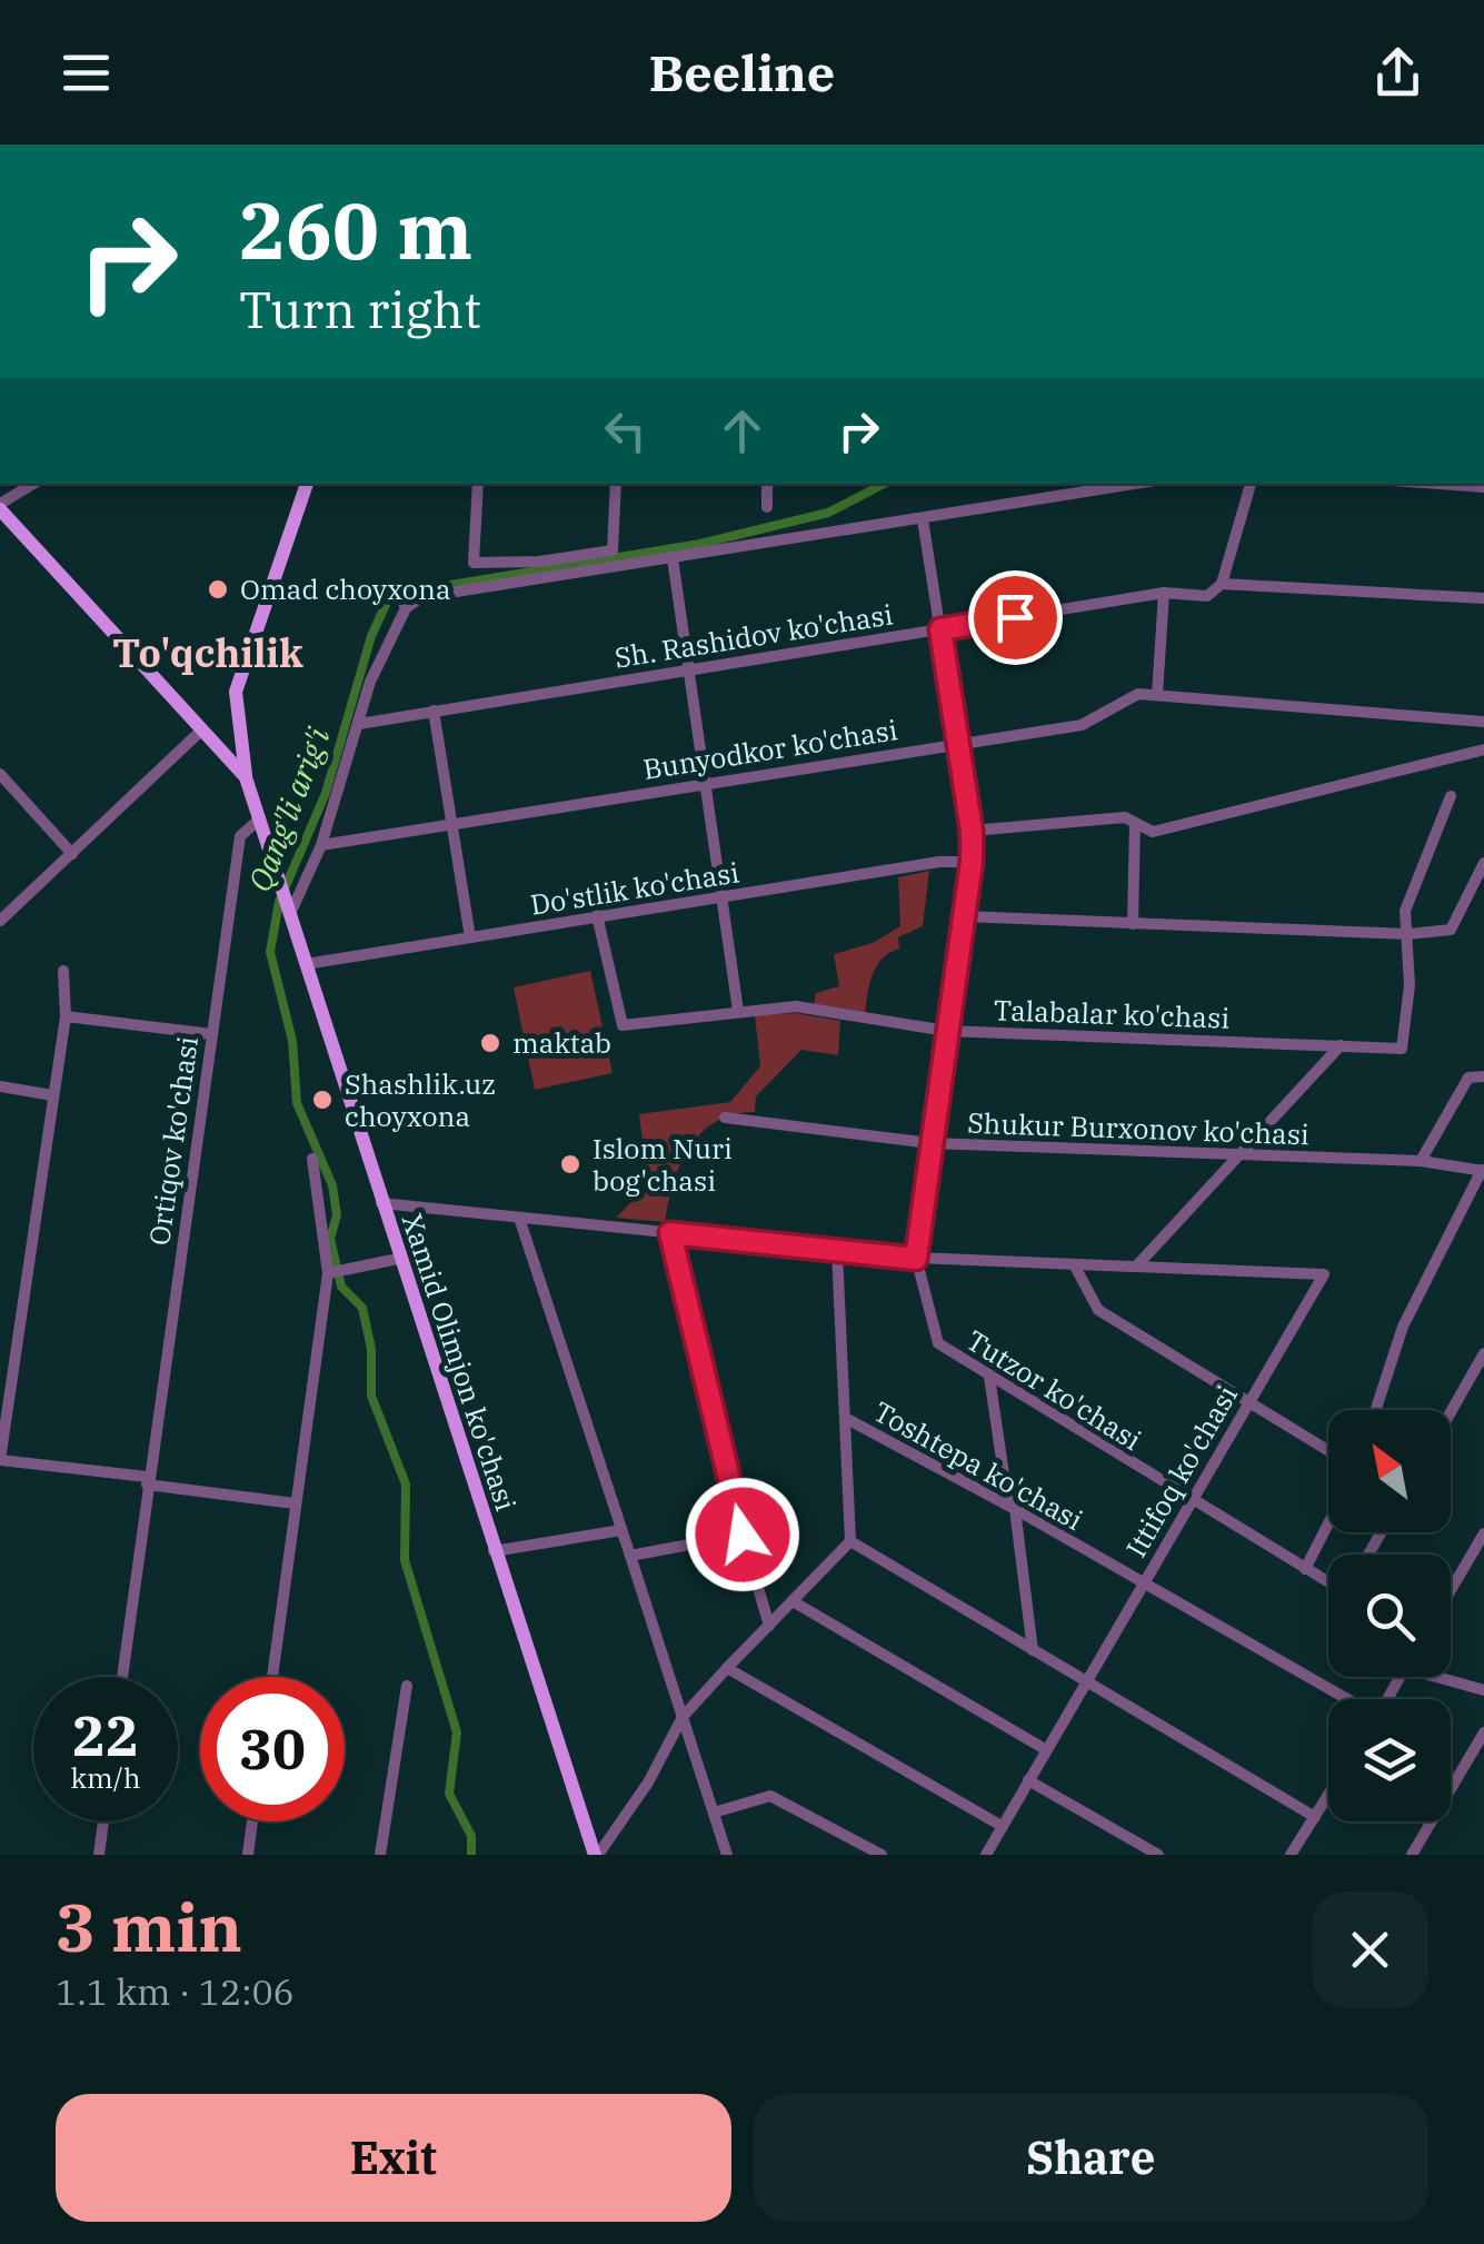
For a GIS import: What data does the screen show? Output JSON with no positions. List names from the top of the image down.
{
  "streets": {
    "main road": ["Xamid Olimjon ko'chasi"],
    "street": [
      "Sh. Rashidov ko'chasi",
      "Bunyodkor ko'chasi",
      "Do'stlik ko'chasi",
      "Talabalar ko'chasi",
      "Shukur Burxonov ko'chasi",
      "Ortiqov ko'chasi",
      "Tutzor ko'chasi",
      "Toshtepa ko'chasi",
      "Ittifoq ko'chasi"
    ]
  },
  "crossings": [
    ["Sh. Rashidov ko'chasi", "Tutzor ko'chasi"],
    ["Bunyodkor ko'chasi", "Tutzor ko'chasi"],
    ["Do'stlik ko'chasi", "Talabalar ko'chasi"],
    ["Do'stlik ko'chasi", "Xamid Olimjon ko'chasi"],
    ["Do'stlik ko'chasi", "Tutzor ko'chasi"],
    ["Talabalar ko'chasi", "Tutzor ko'chasi"],
    ["Shukur Burxonov ko'chasi", "Tutzor ko'chasi"],
    ["Ortiqov ko'chasi", "Xamid Olimjon ko'chasi"],
    ["Tutzor ko'chasi", "Ittifoq ko'chasi"],
    ["Toshtepa ko'chasi", "Ittifoq ko'chasi"]
  ],
  "districts": ["To'qchilik"],
  "water": ["Qang'li arig'i"],
  "places": [
    "Omad choyxona",
    "maktab",
    "Shashlik.uz choyxona",
    "Islom Nuri bog'chasi"
  ],
  "north": "top left",
  "page": {
    "header": "Beeline",
    "turn": ["260 m", "Turn right"],
    "speed": "22 km/h",
    "limit": "30",
    "heading": ["3 min", "1.1 km · 12:06"],
    "buttons": ["Exit", "Share"]
  }
}
